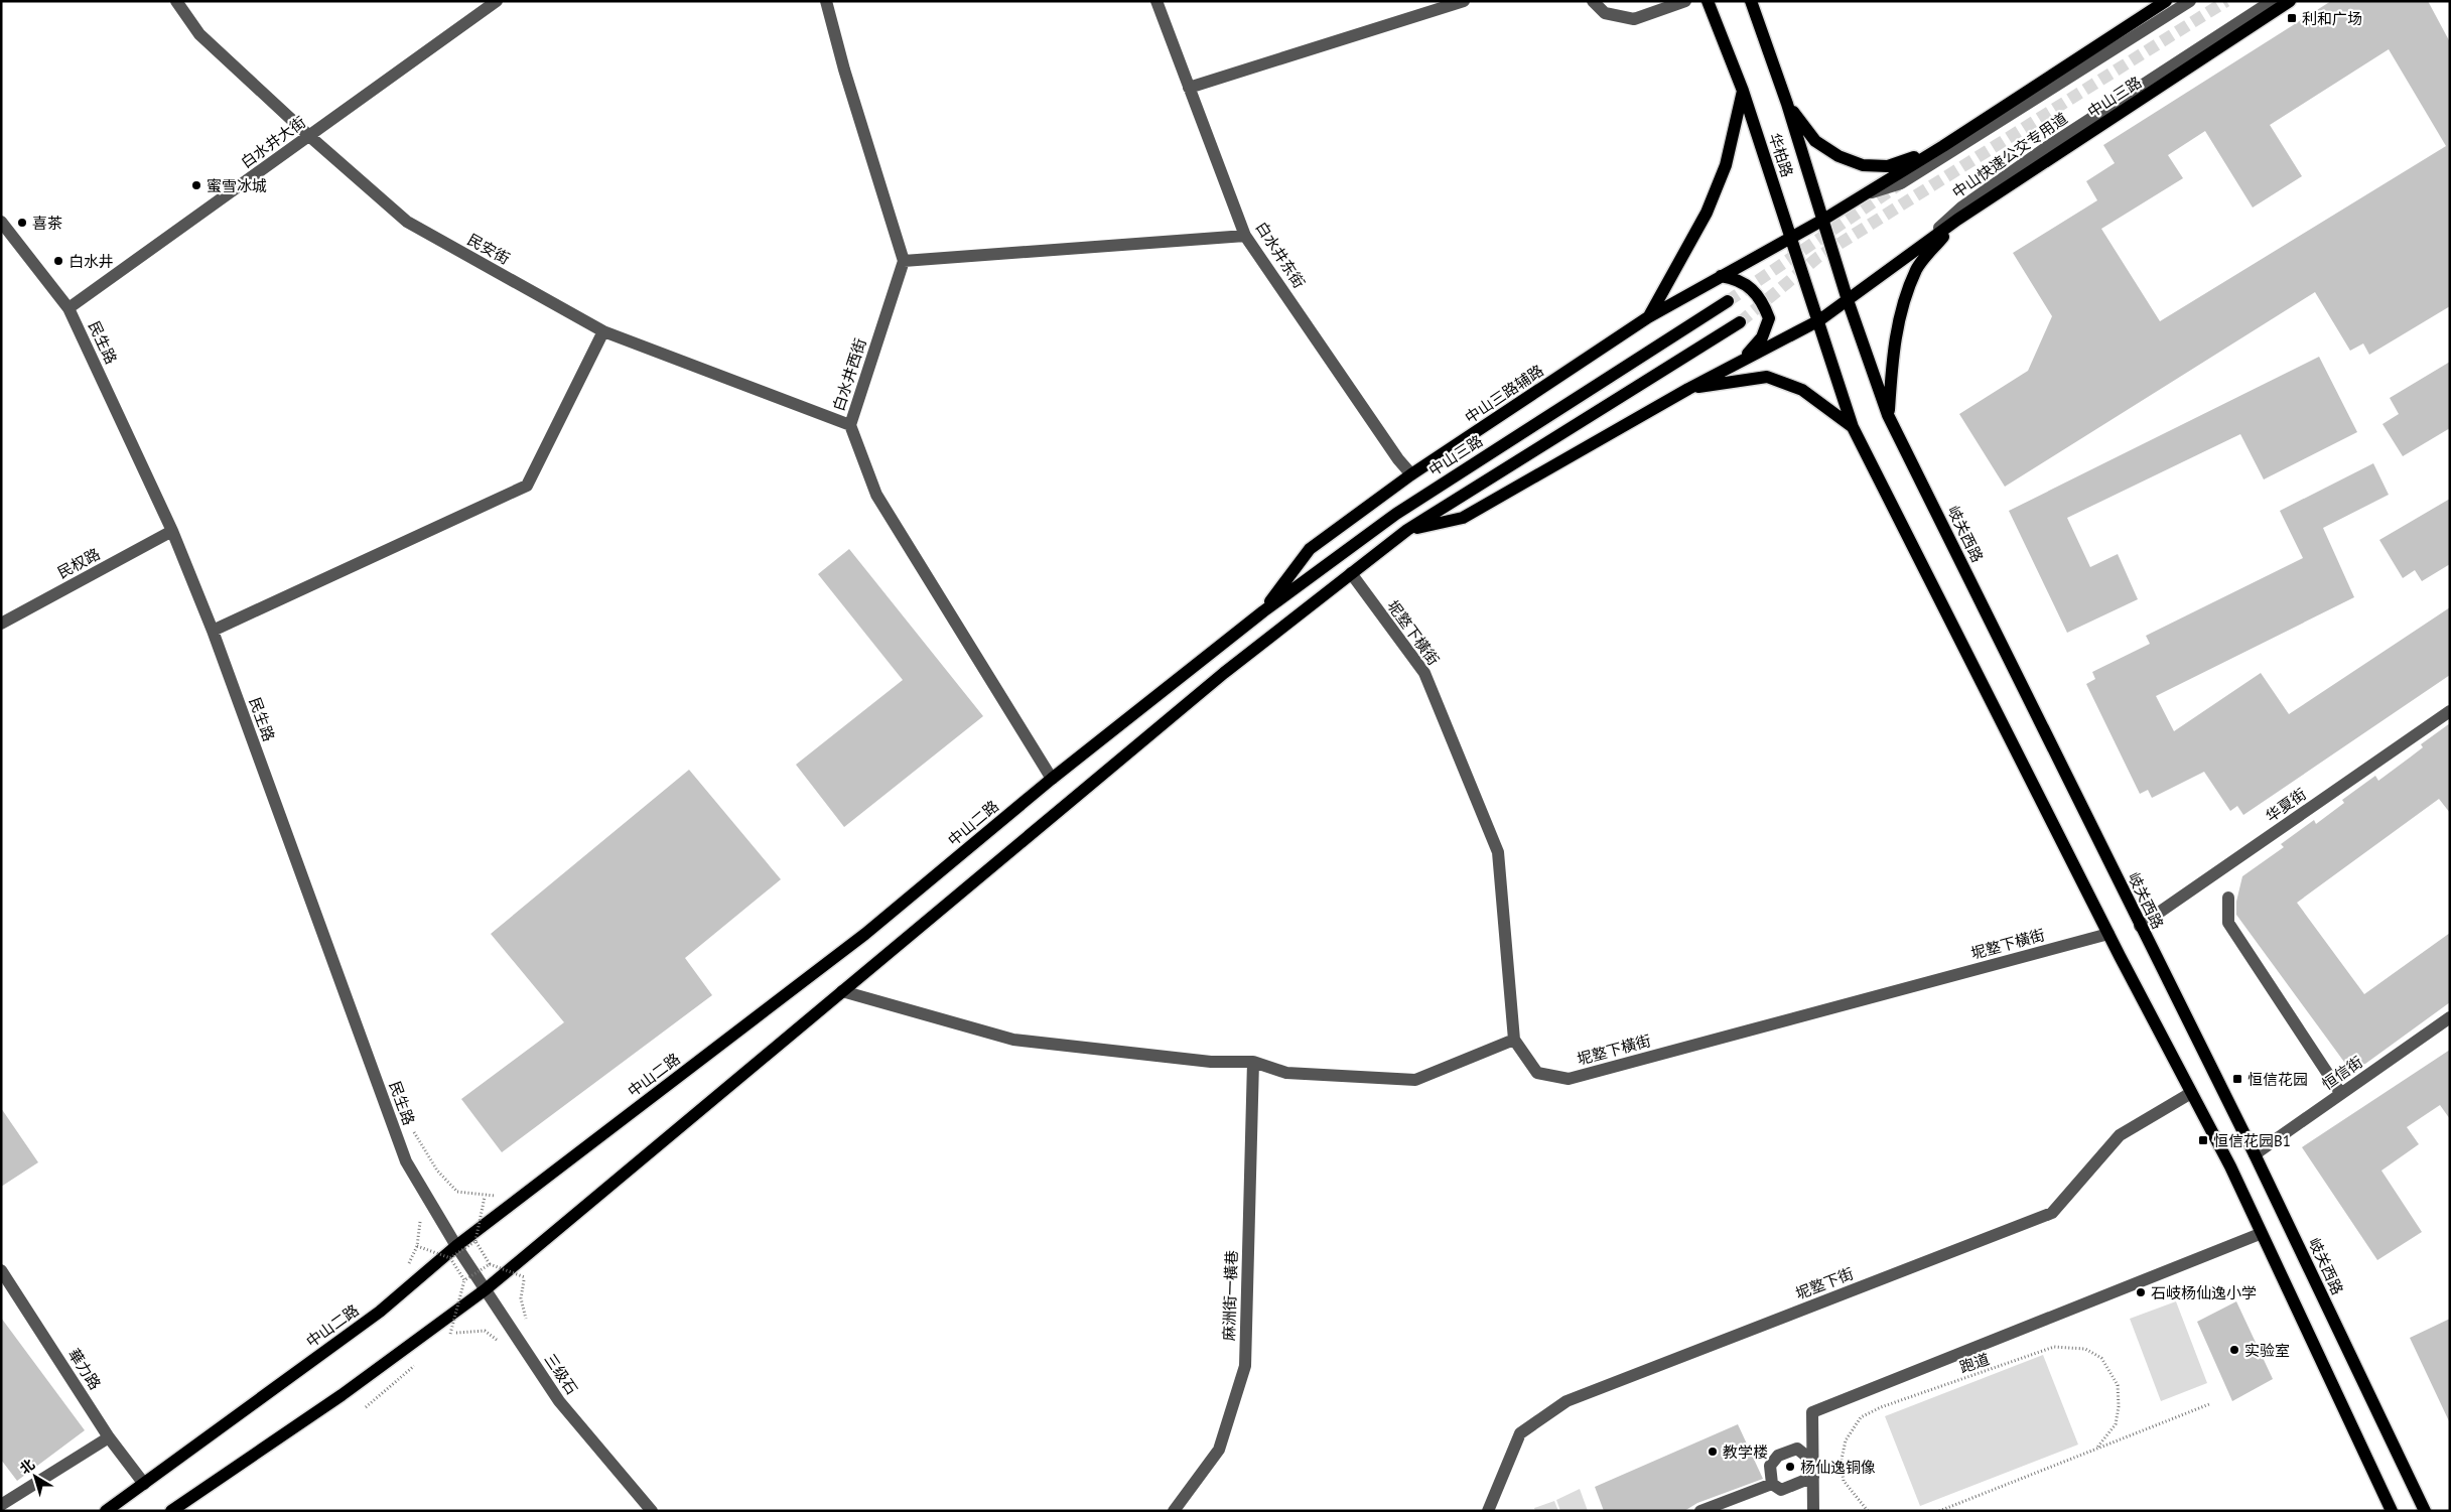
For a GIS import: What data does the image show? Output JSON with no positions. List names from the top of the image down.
{
  "streets": {
    "main road": [
      "中山三路",
      "华柏路",
      "中山三路辅路",
      "岐关西路",
      "中山二路"
    ],
    "street": [
      "白水井大街",
      "中山快速公交专用道",
      "民安街",
      "白水井东街",
      "民生路",
      "白水井西街",
      "民权路",
      "坭墪下橫街",
      "华夏街",
      "恒信街",
      "坭墪下街",
      "麻洲街一橫巷",
      "華力路",
      "三级石"
    ],
    "path": ["跑道"]
  },
  "crossings": [
    ["中山三路", "中山三路辅路"],
    ["中山三路", "中山二路"],
    ["白水井大街", "民安街"],
    ["白水井大街", "民生路"],
    ["华柏路", "中山三路辅路"],
    ["华柏路", "岐关西路"],
    ["中山快速公交专用道", "中山三路辅路"],
    ["民安街", "白水井西街"],
    ["白水井东街", "中山三路辅路"],
    ["民生路", "民权路"],
    ["民生路", "中山二路"],
    ["民生路", "三级石"],
    ["白水井西街", "中山二路"],
    ["岐关西路", "华夏街"],
    ["岐关西路", "恒信街"],
    ["中山二路", "華力路"],
    ["中山二路", "三级石"]
  ],
  "places": {
    "transit": ["利和广场", "恒信花园", "恒信花园B1"],
    "other": [
      "蜜雪冰城",
      "喜茶",
      "白水井",
      "石岐杨仙逸小学",
      "实验室",
      "教学楼",
      "杨仙逸铜像"
    ]
  },
  "north": "top left"
}
